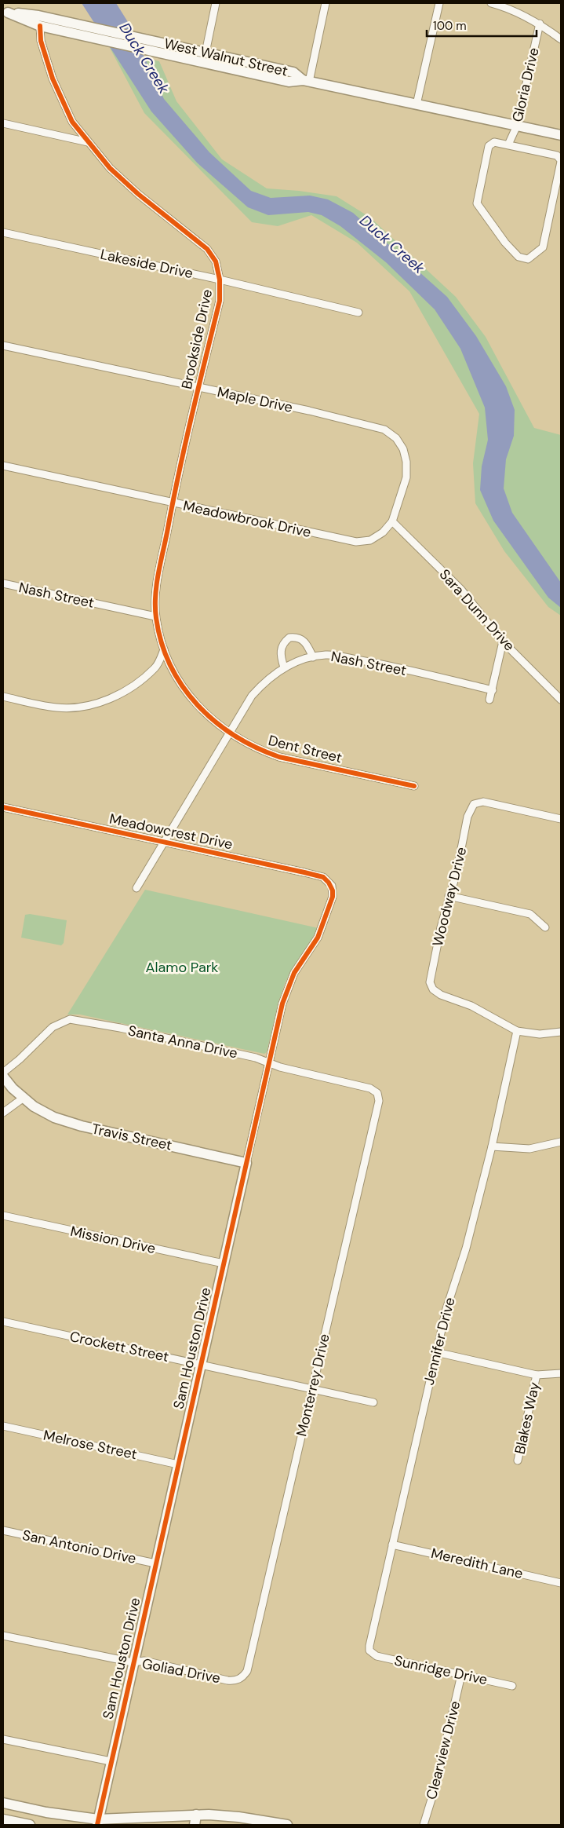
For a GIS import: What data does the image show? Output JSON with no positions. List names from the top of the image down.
{
  "streets": {
    "main road": ["West Walnut Street", "Travis Street", "Sam Houston Drive"],
    "street": [
      "Gloria Drive",
      "Lakeside Drive",
      "Brookside Drive",
      "Maple Drive",
      "Meadowbrook Drive",
      "Nash Street",
      "Sara Dunn Drive",
      "Dent Street",
      "Meadowcrest Drive",
      "Woodway Drive",
      "Santa Anna Drive",
      "Mission Drive",
      "Jennifer Drive",
      "Crockett Street",
      "Monterrey Drive",
      "Blakes Way",
      "Melrose Street",
      "San Antonio Drive",
      "Meredith Lane",
      "Sunridge Drive",
      "Goliad Drive",
      "Clearview Drive"
    ]
  },
  "crossings": [
    ["West Walnut Street", "Gloria Drive"],
    ["West Walnut Street", "Brookside Drive"],
    ["Lakeside Drive", "Brookside Drive"],
    ["Brookside Drive", "Maple Drive"],
    ["Brookside Drive", "Meadowbrook Drive"],
    ["Brookside Drive", "Nash Street"],
    ["Brookside Drive", "Dent Street"],
    ["Maple Drive", "Meadowbrook Drive"],
    ["Maple Drive", "Sara Dunn Drive"],
    ["Meadowbrook Drive", "Sara Dunn Drive"],
    ["Nash Street", "Dent Street"],
    ["Meadowcrest Drive", "Sam Houston Drive"],
    ["Woodway Drive", "Jennifer Drive"],
    ["Santa Anna Drive", "Sam Houston Drive"],
    ["Santa Anna Drive", "Monterrey Drive"],
    ["Travis Street", "Sam Houston Drive"],
    ["Mission Drive", "Sam Houston Drive"],
    ["Jennifer Drive", "Meredith Lane"],
    ["Jennifer Drive", "Sunridge Drive"],
    ["Crockett Street", "Sam Houston Drive"],
    ["Crockett Street", "Monterrey Drive"],
    ["Sam Houston Drive", "Melrose Street"],
    ["Sam Houston Drive", "San Antonio Drive"],
    ["Sam Houston Drive", "Goliad Drive"],
    ["Monterrey Drive", "Goliad Drive"],
    ["Sunridge Drive", "Clearview Drive"]
  ],
  "water": ["Duck Creek"],
  "parks": ["Alamo Park"],
  "scale_bar": "100 m"
}
